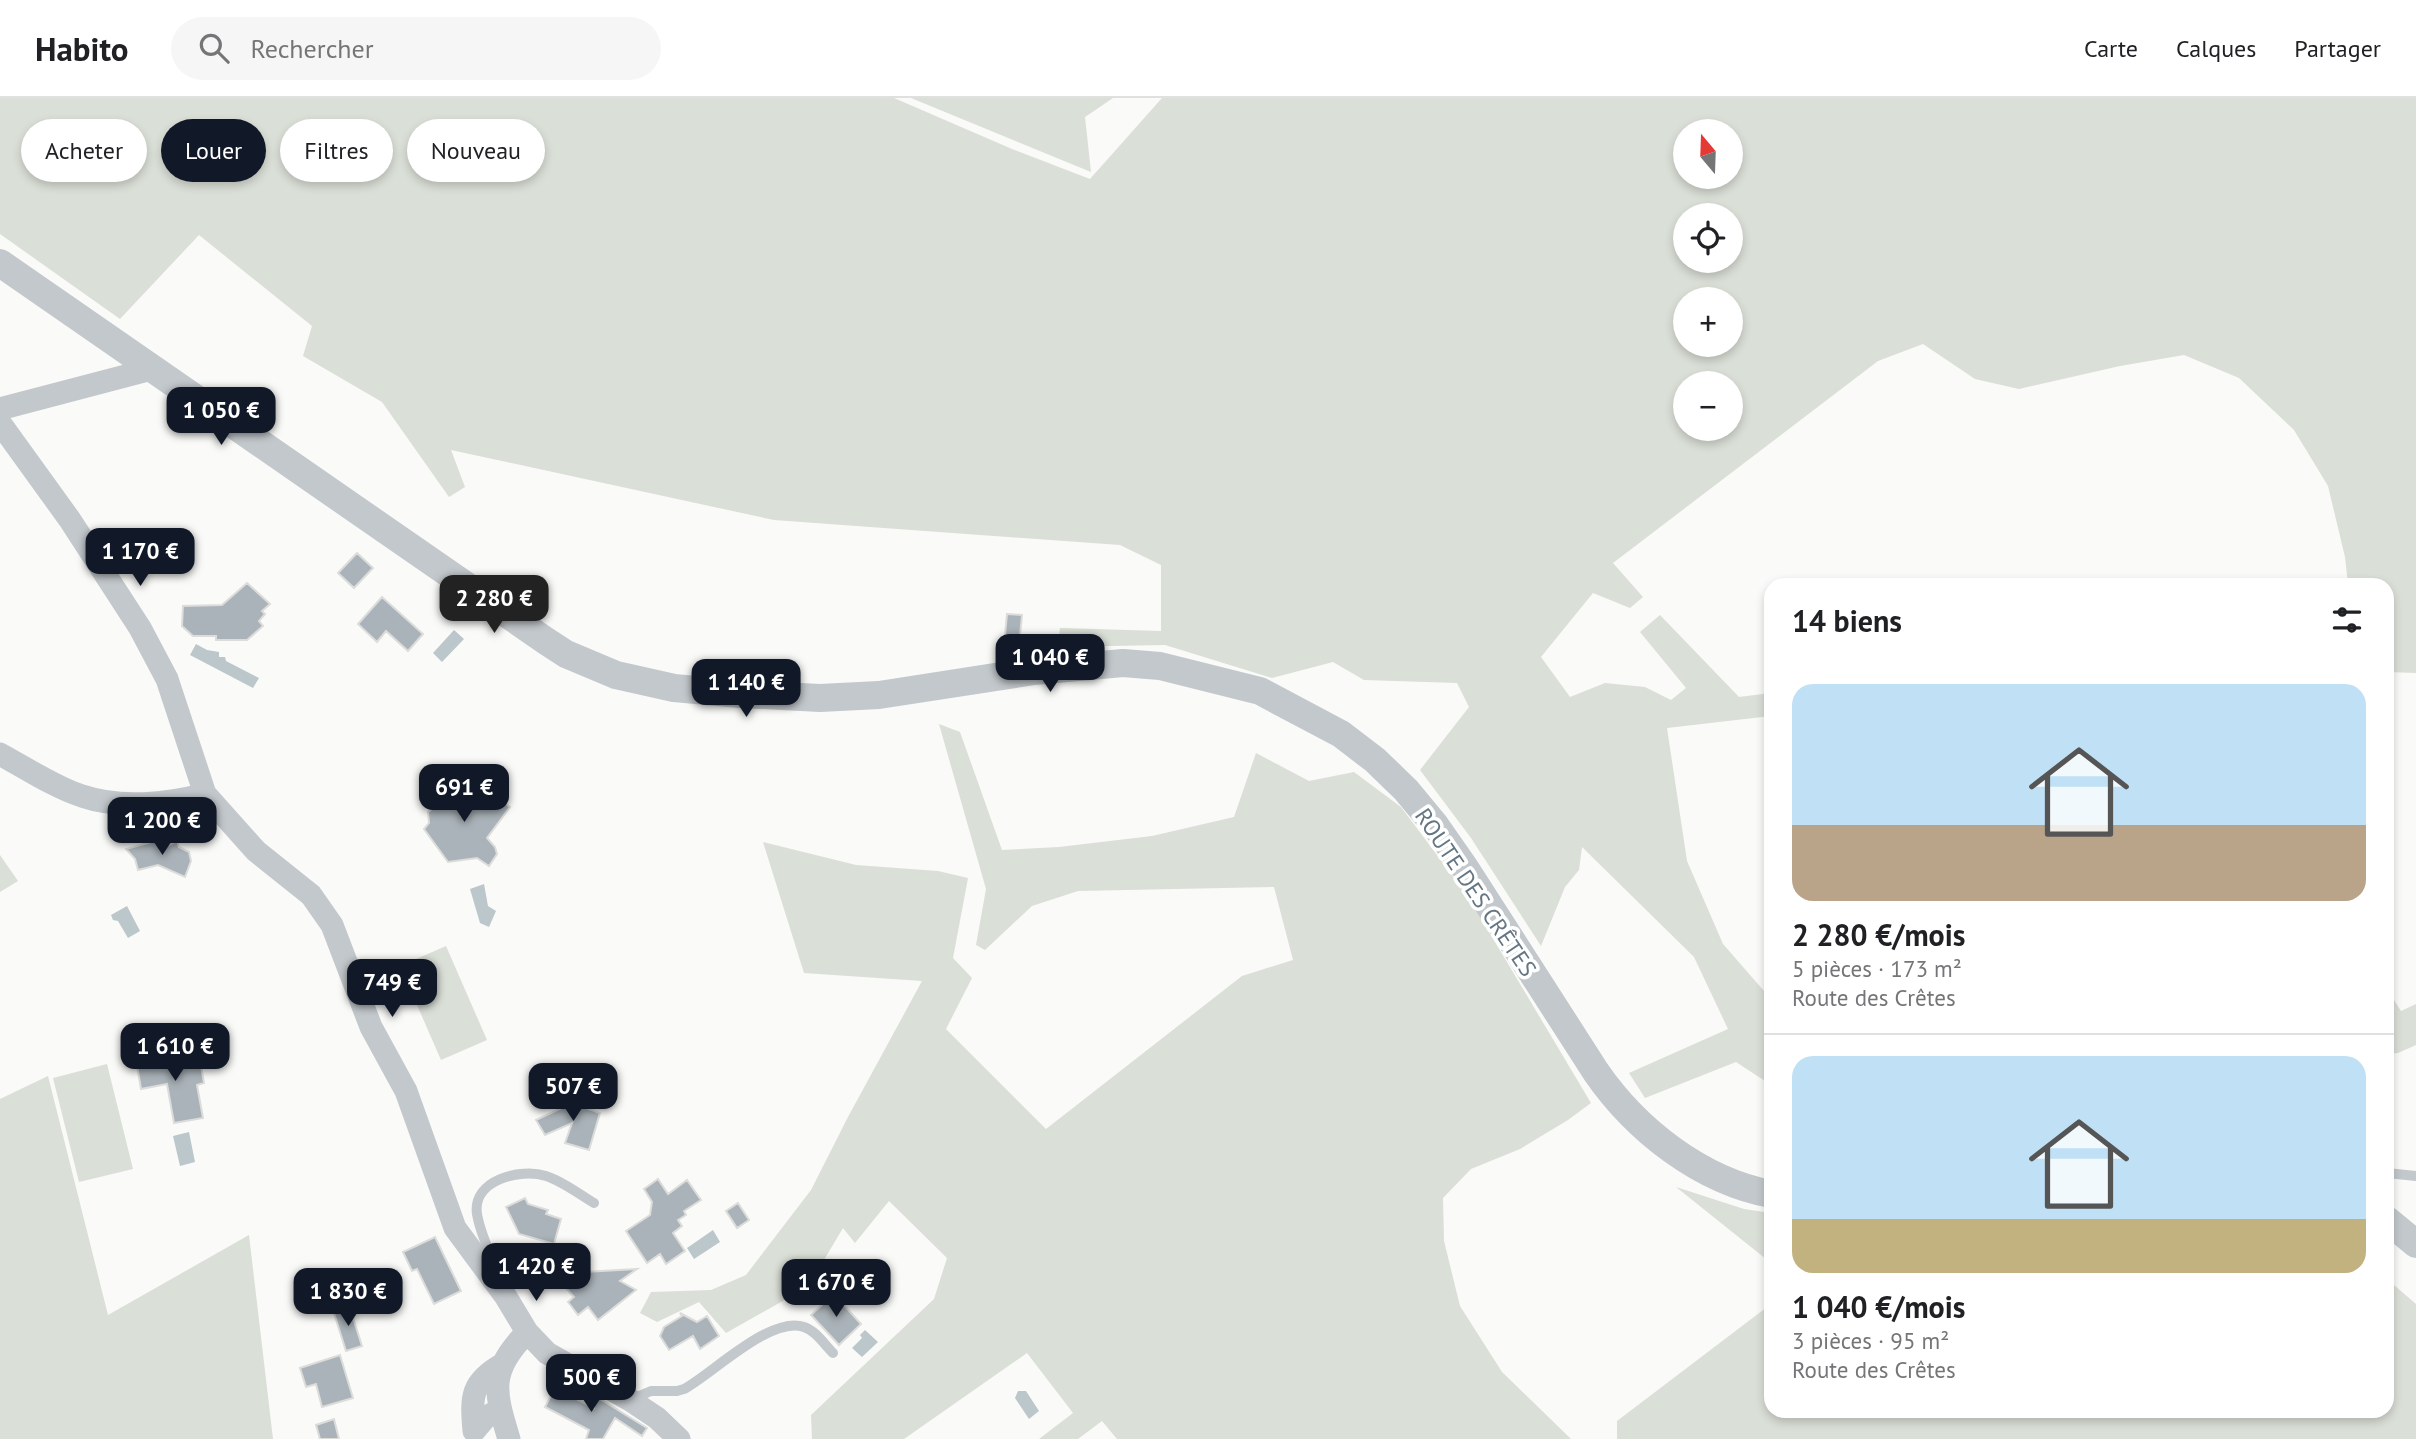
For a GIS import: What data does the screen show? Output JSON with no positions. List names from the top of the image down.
{
  "streets": {
    "street": ["ROUTE DES CRÊTES"]
  },
  "north": "top",
  "page": {
    "header": "Habito",
    "search": "Rechercher",
    "nav": ["Carte", "Calques", "Partager"],
    "map_buttons": ["+", "−"],
    "chip": [
      "Acheter",
      "Louer",
      "Filtres",
      "Nouveau"
    ],
    "price": [
      "1 050 €",
      "1 170 €",
      "2 280 €",
      "1 040 €",
      "1 140 €",
      "691 €",
      "1 200 €",
      "749 €",
      "1 610 €",
      "507 €",
      "1 420 €",
      "1 670 €",
      "1 830 €",
      "500 €"
    ],
    "heading": "14 biens",
    "list": [
      {
        "name": "2 280 €/mois",
        "note": "5 pièces · 173 m² · Route des Crêtes"
      },
      {
        "name": "1 040 €/mois",
        "note": "3 pièces · 95 m² · Route des Crêtes"
      }
    ]
  }
}
